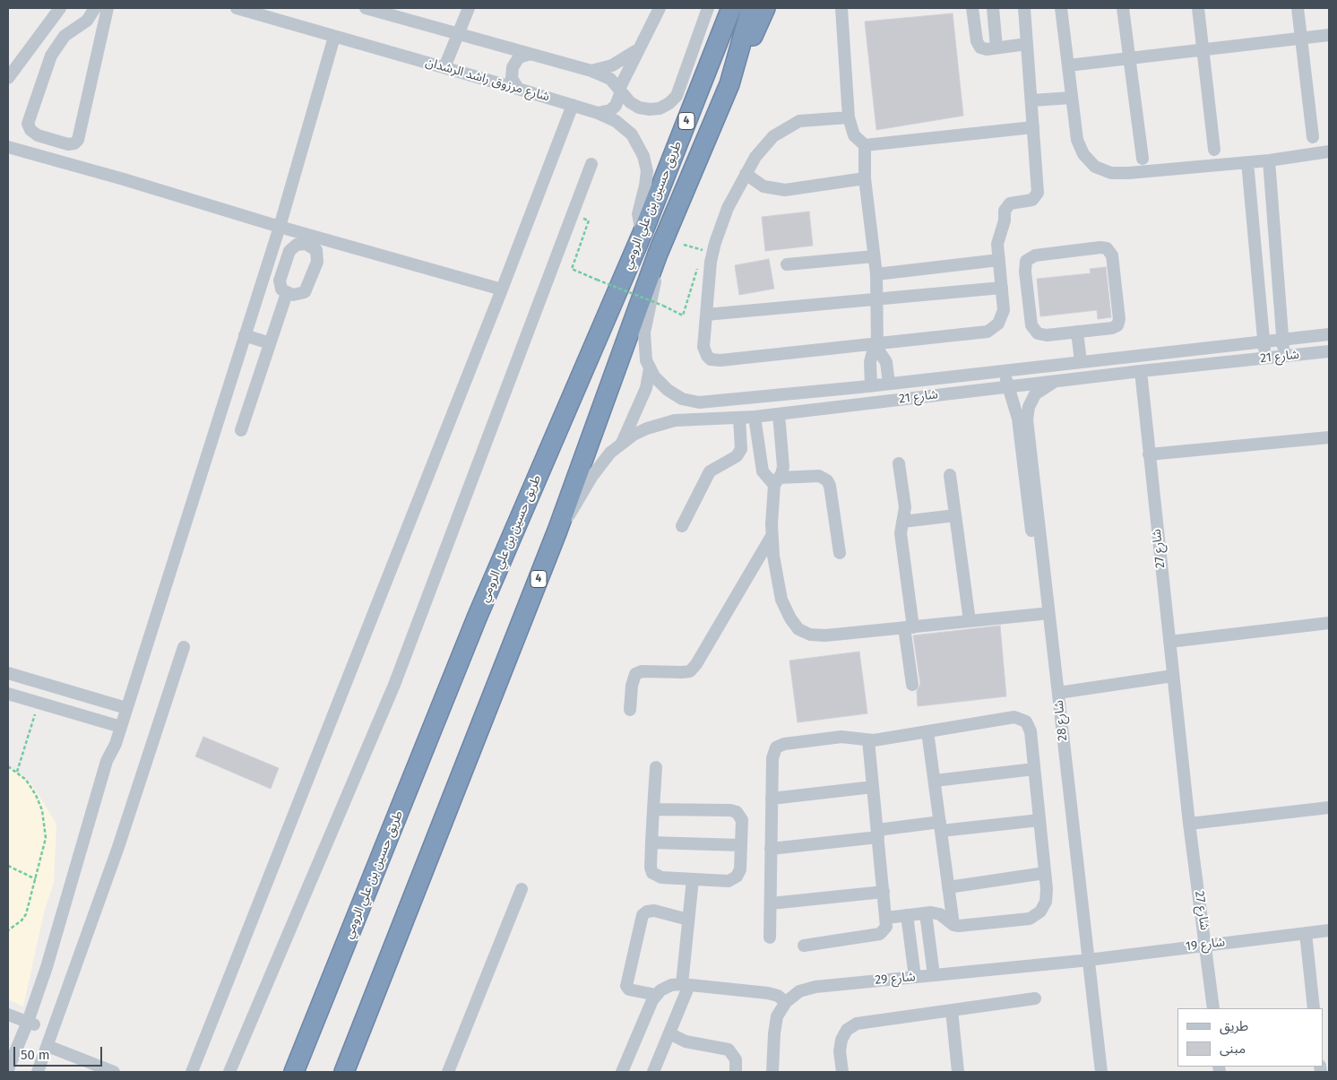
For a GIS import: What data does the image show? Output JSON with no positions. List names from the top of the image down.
{
  "streets": {
    "highway": ["4", "طريق حسين بن علي الرومي"],
    "street": [
      "شارع مرزوق راشد الرشدان",
      "شارع 21",
      "شارع 27",
      "شارع 28",
      "شارع 19",
      "شارع 29"
    ]
  },
  "crossings": [
    ["شارع مرزوق راشد الرشدان", "طريق حسين بن علي الرومي"],
    ["طريق حسين بن علي الرومي", "شارع 21"],
    ["شارع 21", "شارع 27"],
    ["شارع 21", "شارع 28"],
    ["شارع 27", "شارع 19"],
    ["شارع 28", "شارع 19"],
    ["شارع 28", "شارع 29"],
    ["شارع 19", "شارع 29"]
  ],
  "legend": ["طريق", "مبنى"],
  "scale_bar": "50 m"
}
